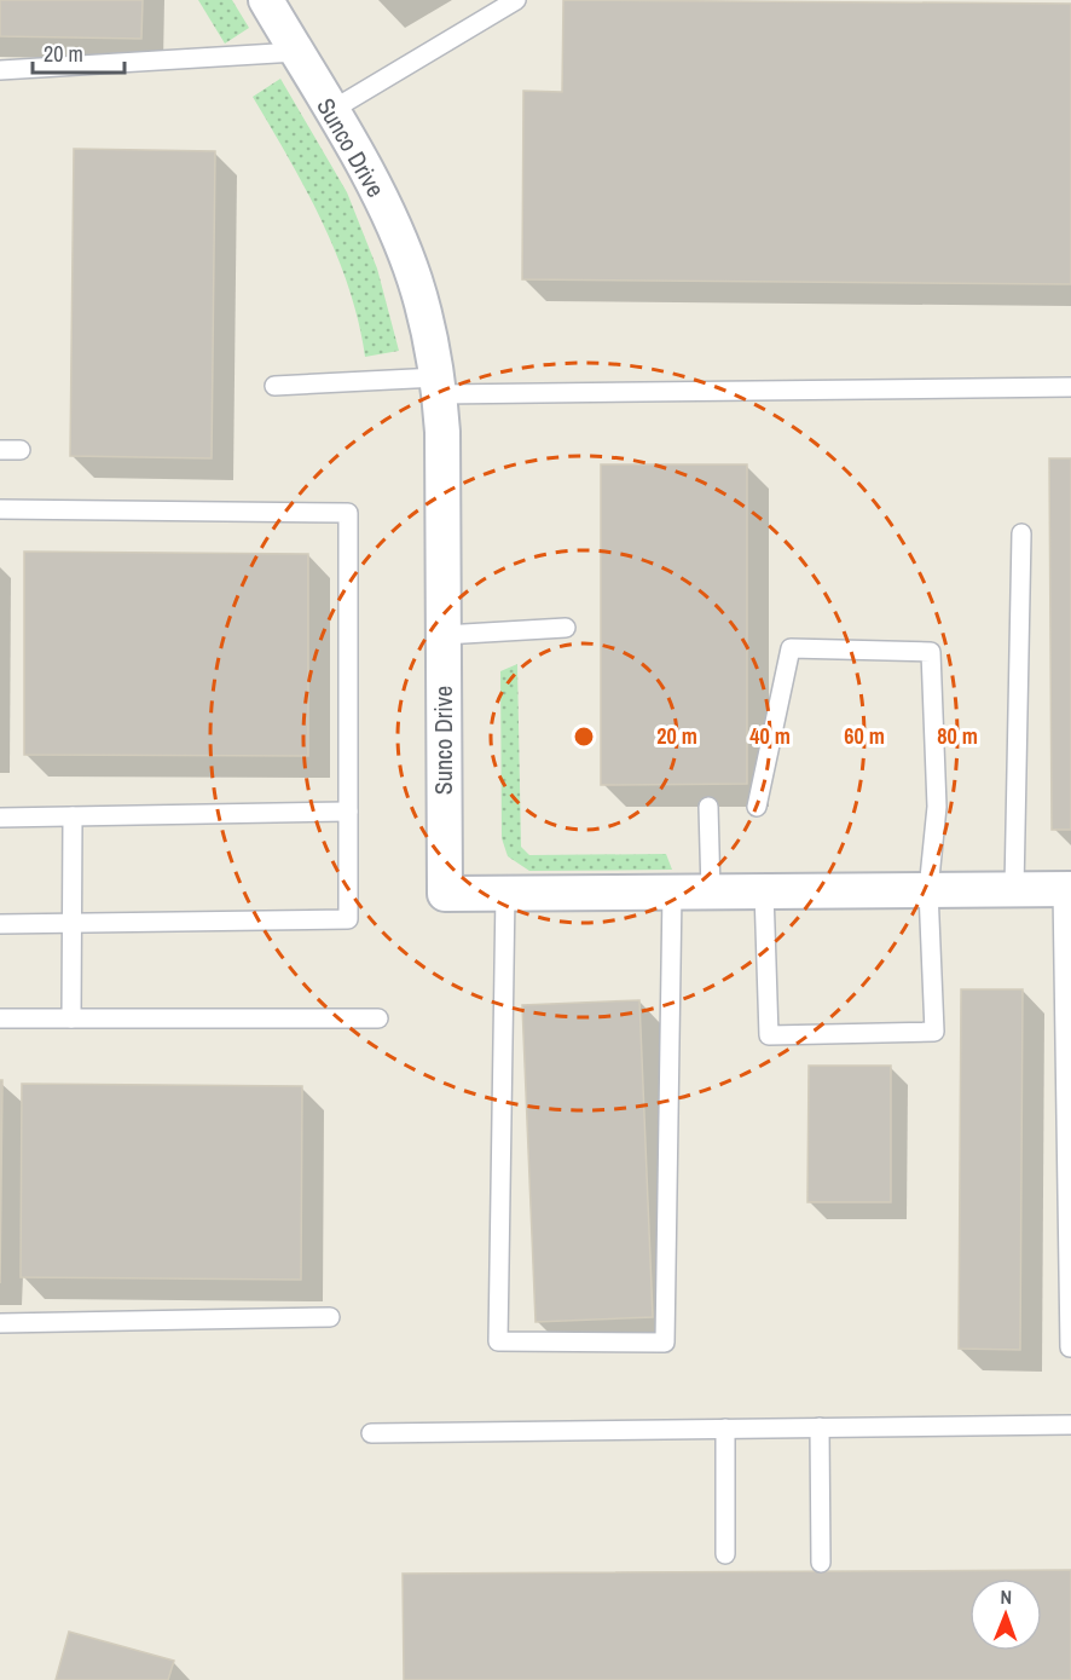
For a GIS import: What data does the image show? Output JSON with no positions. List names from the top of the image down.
{
  "streets": {
    "street": ["Sunco Drive"]
  },
  "scale_bar": "20 m",
  "north": "top",
  "rings": [
    "20 m",
    "40 m",
    "60 m",
    "80 m"
  ]
}
